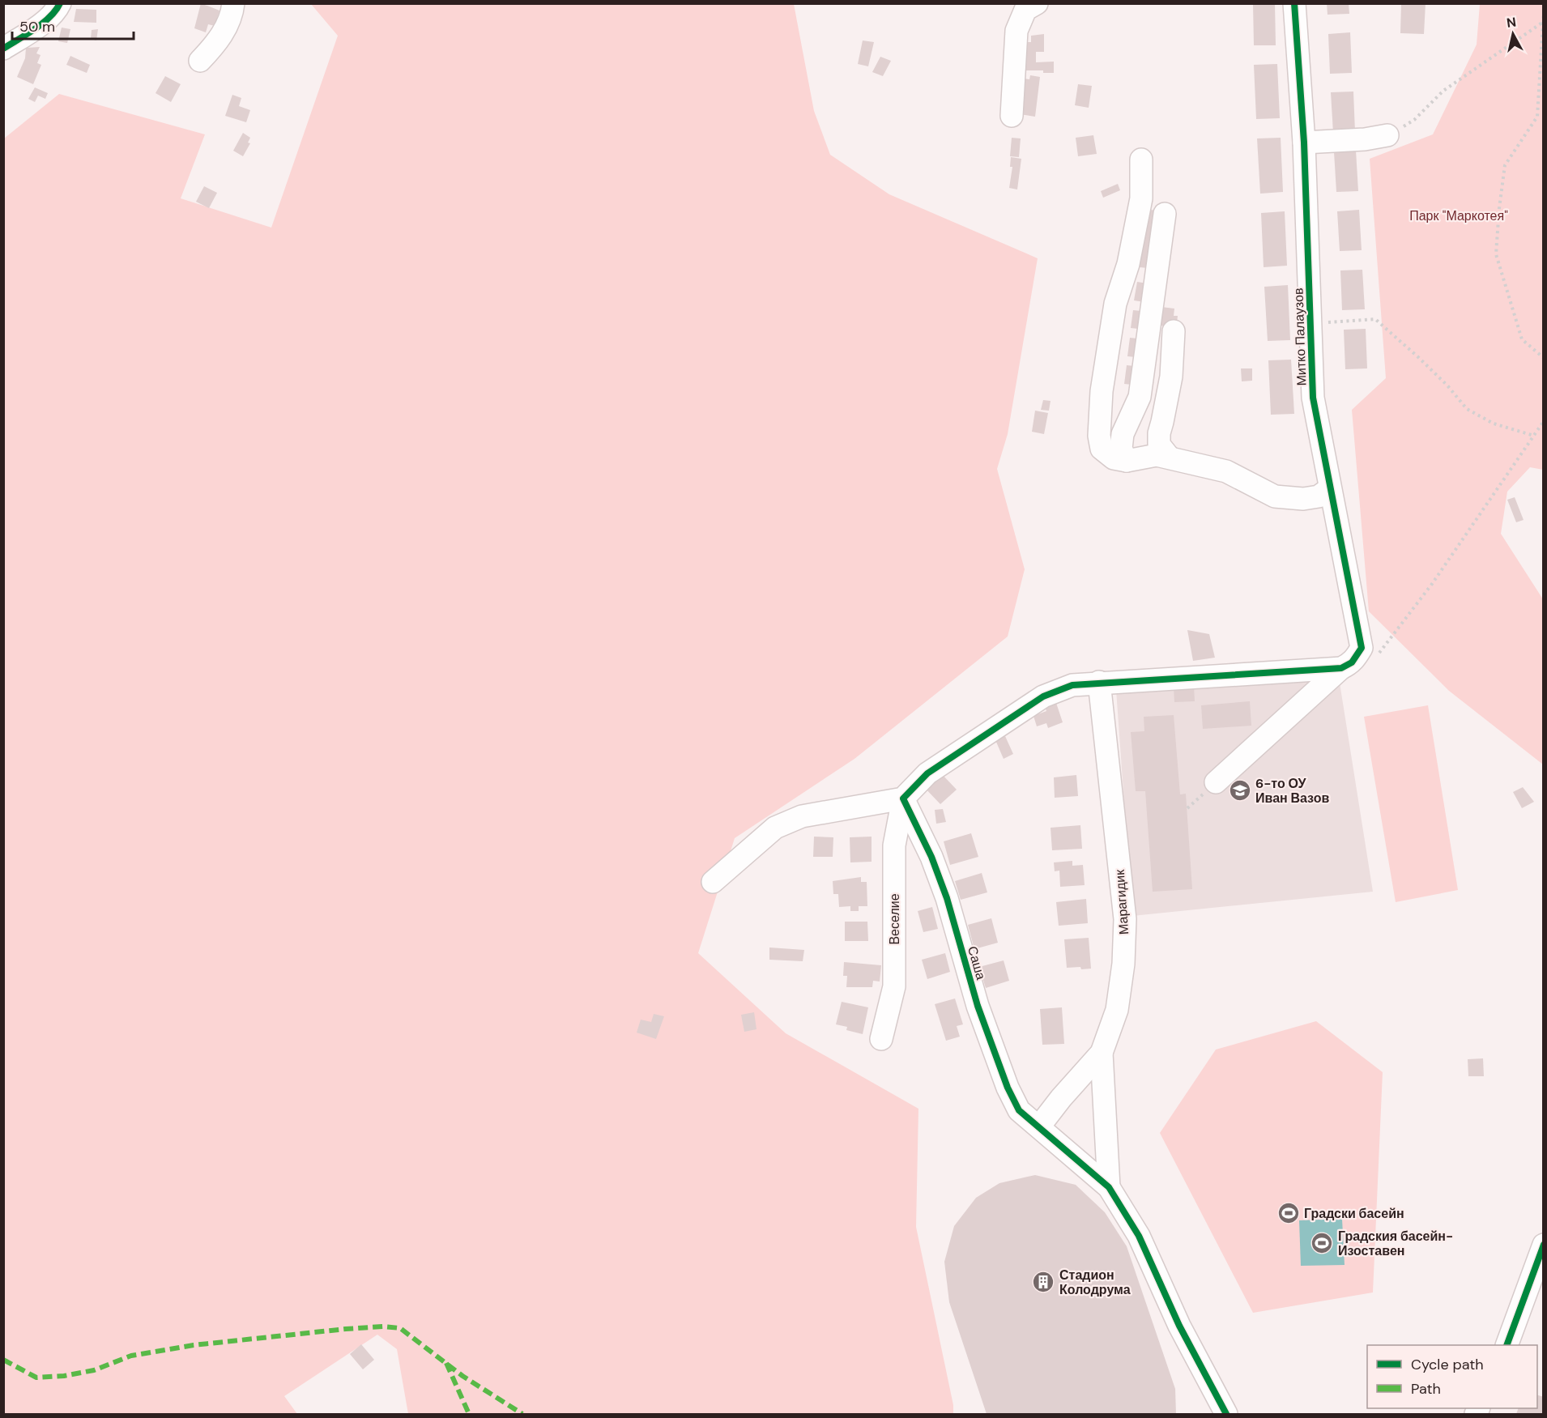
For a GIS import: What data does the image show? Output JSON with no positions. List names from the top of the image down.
{
  "streets": {
    "street": [
      "Митко Палаузов",
      "Марагидик",
      "Веселие",
      "Саша"
    ]
  },
  "crossings": [
    ["Марагидик", "Саша"],
    ["Веселие", "Саша"]
  ],
  "parks": ["Парк \"Маркотея\""],
  "places": {
    "school or university": ["6-то ОУ Иван Вазов"],
    "sports": ["Градски басейн", "Градския басейн- Изоставен"],
    "building": ["Стадион Колодрума"]
  },
  "legend": ["Cycle path", "Path"],
  "scale_bar": "50 m",
  "north": "top"
}
